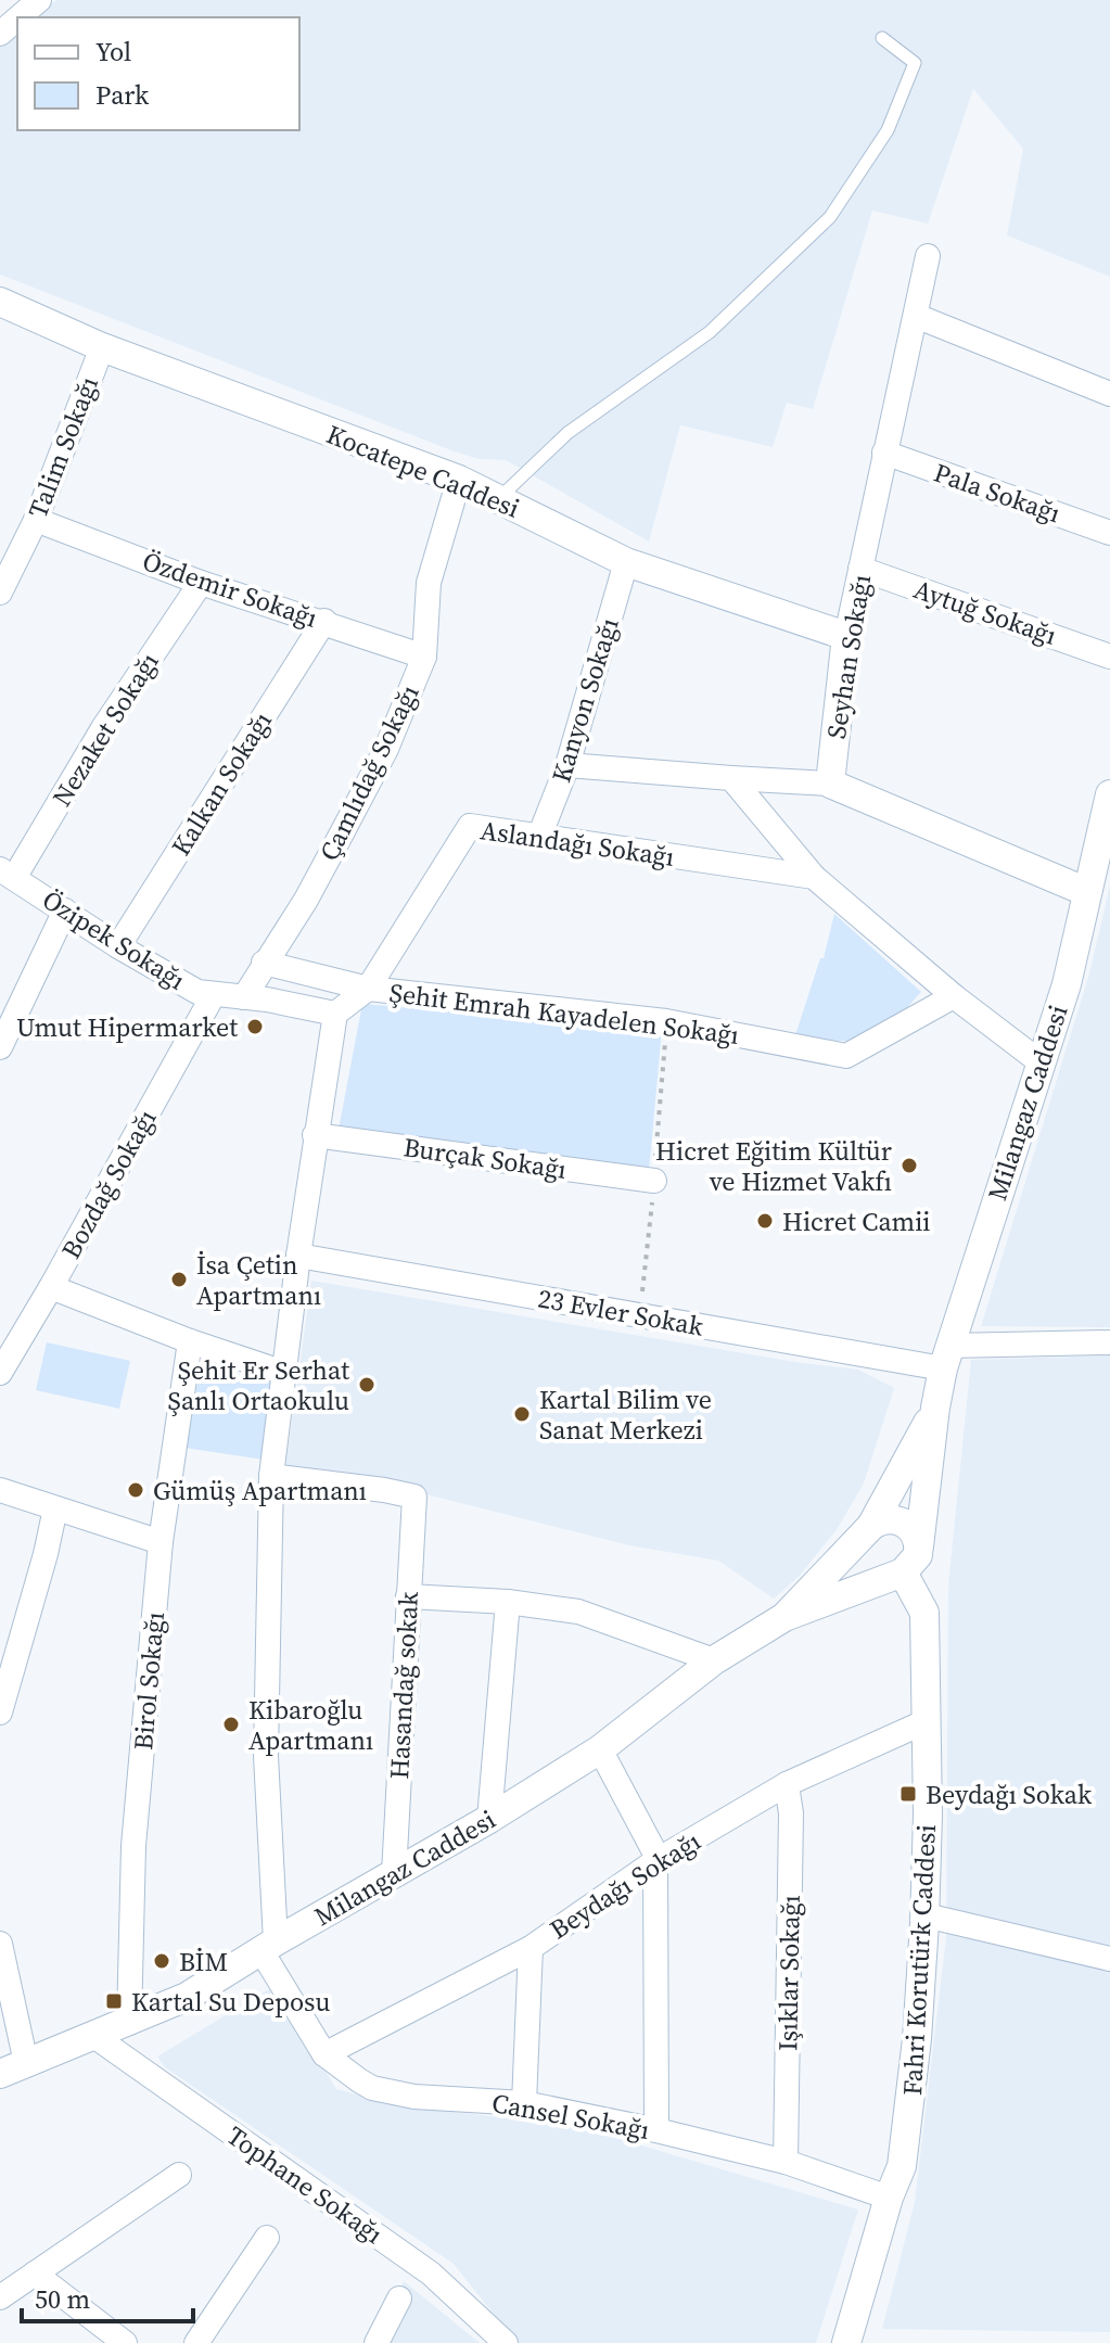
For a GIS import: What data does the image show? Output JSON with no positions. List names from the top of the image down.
{
  "streets": {
    "street": [
      "Talim Sokağı",
      "Kocatepe Caddesi",
      "Pala Sokağı",
      "Özdemir Sokağı",
      "Aytuğ Sokağı",
      "Seyhan Sokağı",
      "Kanyon Sokağı",
      "Nezaket Sokağı",
      "Çamlıdağ Sokağı",
      "Kalkan Sokağı",
      "Aslandağı Sokağı",
      "Özipek Sokağı",
      "Şehit Emrah Kayadelen Sokağı",
      "Milangaz Caddesi",
      "Burçak Sokağı",
      "Bozdağ Sokağı",
      "23 Evler Sokak",
      "Birol Sokağı",
      "Hasandağ sokak",
      "Beydağı Sokağı",
      "Fahri Korutürk Caddesi",
      "Işıklar Sokağı",
      "Cansel Sokağı",
      "Tophane Sokağı"
    ]
  },
  "crossings": [
    ["Talim Sokağı", "Kocatepe Caddesi"],
    ["Talim Sokağı", "Özdemir Sokağı"],
    ["Kocatepe Caddesi", "Seyhan Sokağı"],
    ["Kocatepe Caddesi", "Kanyon Sokağı"],
    ["Kocatepe Caddesi", "Çamlıdağ Sokağı"],
    ["Pala Sokağı", "Seyhan Sokağı"],
    ["Özdemir Sokağı", "Nezaket Sokağı"],
    ["Özdemir Sokağı", "Çamlıdağ Sokağı"],
    ["Özdemir Sokağı", "Kalkan Sokağı"],
    ["Aytuğ Sokağı", "Seyhan Sokağı"],
    ["Kanyon Sokağı", "Aslandağı Sokağı"],
    ["Nezaket Sokağı", "Özipek Sokağı"],
    ["Çamlıdağ Sokağı", "Özipek Sokağı"],
    ["Çamlıdağ Sokağı", "Şehit Emrah Kayadelen Sokağı"],
    ["Kalkan Sokağı", "Özipek Sokağı"],
    ["Aslandağı Sokağı", "Özipek Sokağı"],
    ["Aslandağı Sokağı", "Şehit Emrah Kayadelen Sokağı"],
    ["Özipek Sokağı", "Bozdağ Sokağı"],
    ["Milangaz Caddesi", "23 Evler Sokak"],
    ["Milangaz Caddesi", "Birol Sokağı"],
    ["Milangaz Caddesi", "Hasandağ sokak"],
    ["Milangaz Caddesi", "Fahri Korutürk Caddesi"],
    ["Milangaz Caddesi", "Cansel Sokağı"],
    ["Milangaz Caddesi", "Tophane Sokağı"],
    ["Beydağı Sokağı", "Fahri Korutürk Caddesi"],
    ["Beydağı Sokağı", "Işıklar Sokağı"],
    ["Beydağı Sokağı", "Cansel Sokağı"],
    ["Fahri Korutürk Caddesi", "Cansel Sokağı"],
    ["Işıklar Sokağı", "Cansel Sokağı"]
  ],
  "places": {
    "other": [
      "Umut Hipermarket",
      "Hicret Eğitim Kültür ve Hizmet Vakfı",
      "Hicret Camii",
      "İsa Çetin Apartmanı",
      "Şehit Er Serhat Şanlı Ortaokulu",
      "Kartal Bilim ve Sanat Merkezi",
      "Gümüş Apartmanı",
      "Kibaroğlu Apartmanı",
      "BİM"
    ],
    "transit": ["Beydağı Sokak", "Kartal Su Deposu"]
  },
  "legend": ["Yol", "Park"],
  "scale_bar": "50 m"
}
